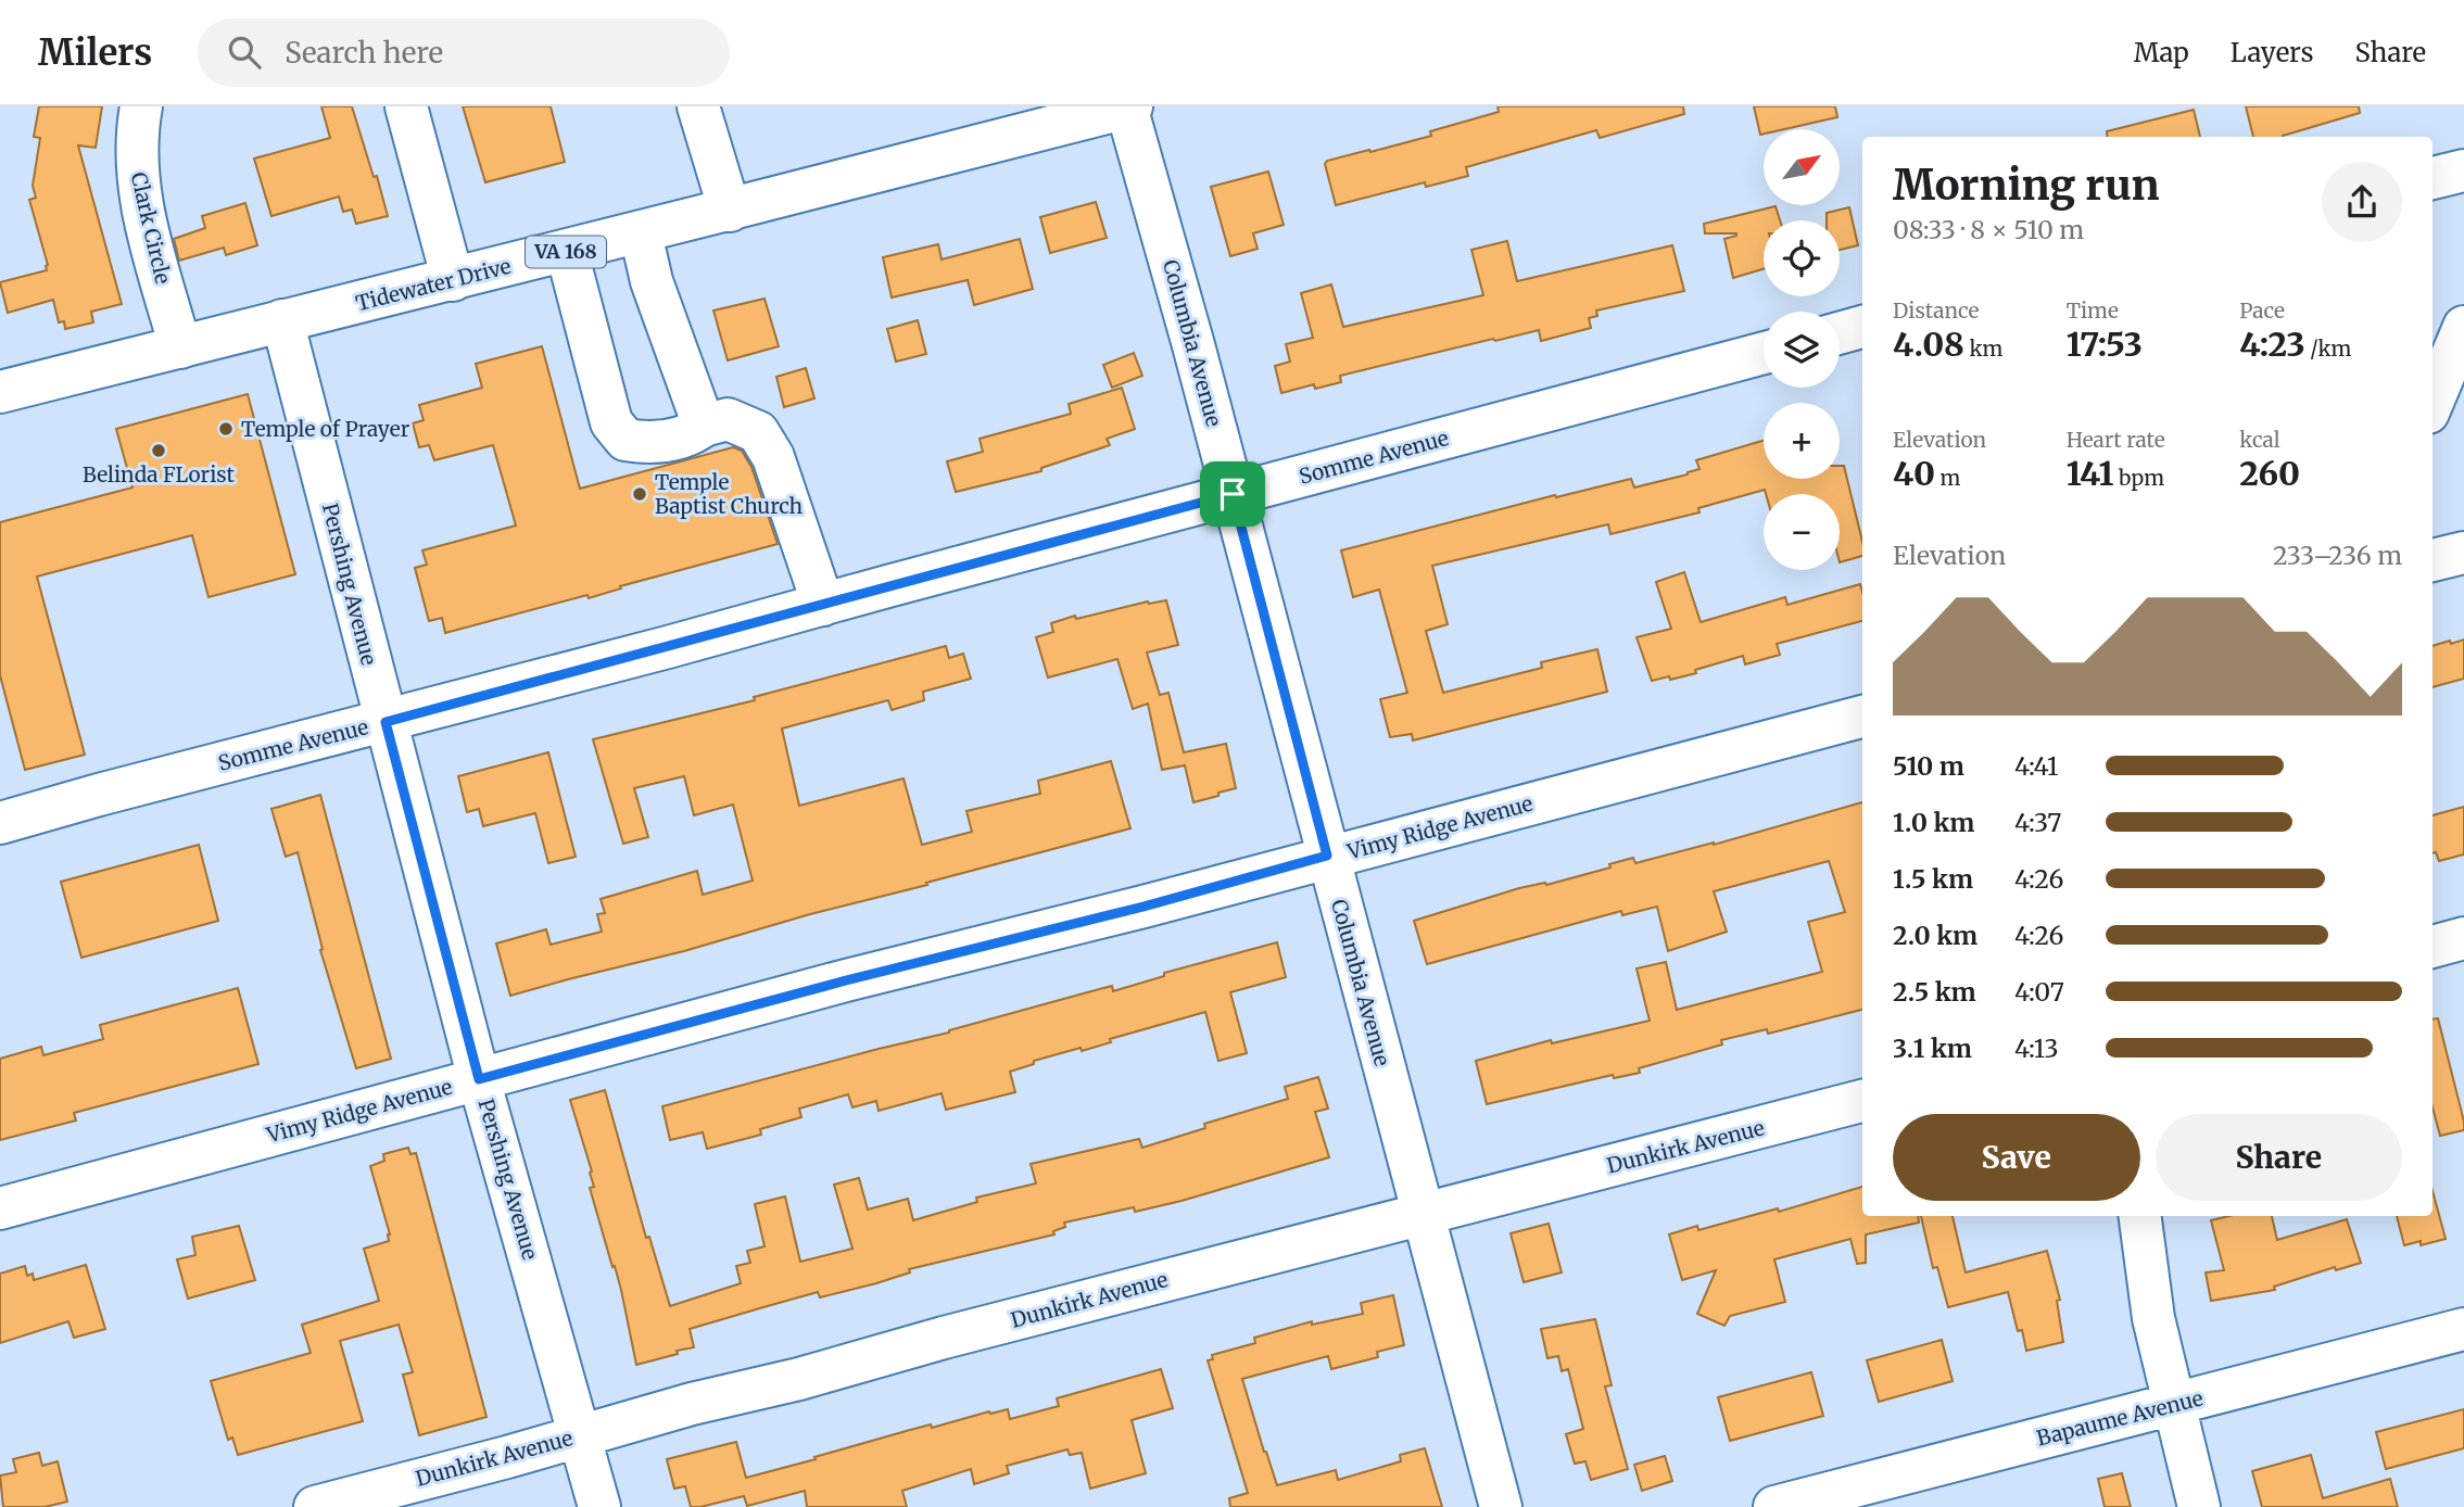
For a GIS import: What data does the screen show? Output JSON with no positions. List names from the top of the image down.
{
  "streets": {
    "main road": [
      "Clark Circle",
      "VA 168",
      "Tidewater Drive",
      "Columbia Avenue",
      "Somme Avenue",
      "Pershing Avenue",
      "Vimy Ridge Avenue",
      "Dunkirk Avenue",
      "Bapaume Avenue"
    ]
  },
  "crossings": [
    ["Clark Circle", "Tidewater Drive"],
    ["Tidewater Drive", "Columbia Avenue"],
    ["Tidewater Drive", "Pershing Avenue"],
    ["Columbia Avenue", "Somme Avenue"],
    ["Columbia Avenue", "Vimy Ridge Avenue"],
    ["Columbia Avenue", "Dunkirk Avenue"],
    ["Somme Avenue", "Pershing Avenue"],
    ["Pershing Avenue", "Vimy Ridge Avenue"],
    ["Pershing Avenue", "Dunkirk Avenue"]
  ],
  "places": ["Temple of Prayer", "Belinda FLorist", "Temple Baptist Church"],
  "north": "top right",
  "page": {
    "header": "Milers",
    "search": "Search here",
    "nav": ["Map", "Layers", "Share"],
    "map_buttons": ["+", "−"],
    "heading": ["Morning run", "08:33 · 8 × 510 m"],
    "stats": [
      ["Distance", "4.08 km"],
      ["Time", "17:53"],
      ["Pace", "4:23 /km"],
      ["Elevation", "40 m"],
      ["Heart rate", "141 bpm"],
      ["kcal", "260"]
    ],
    "chart": ["Elevation", "233–236 m"],
    "list": [
      {
        "name": "510 m",
        "note": "4:41"
      },
      {
        "name": "1.0 km",
        "note": "4:37"
      },
      {
        "name": "1.5 km",
        "note": "4:26"
      },
      {
        "name": "2.0 km",
        "note": "4:26"
      },
      {
        "name": "2.5 km",
        "note": "4:07"
      },
      {
        "name": "3.1 km",
        "note": "4:13"
      }
    ],
    "buttons": ["Save", "Share"]
  }
}
